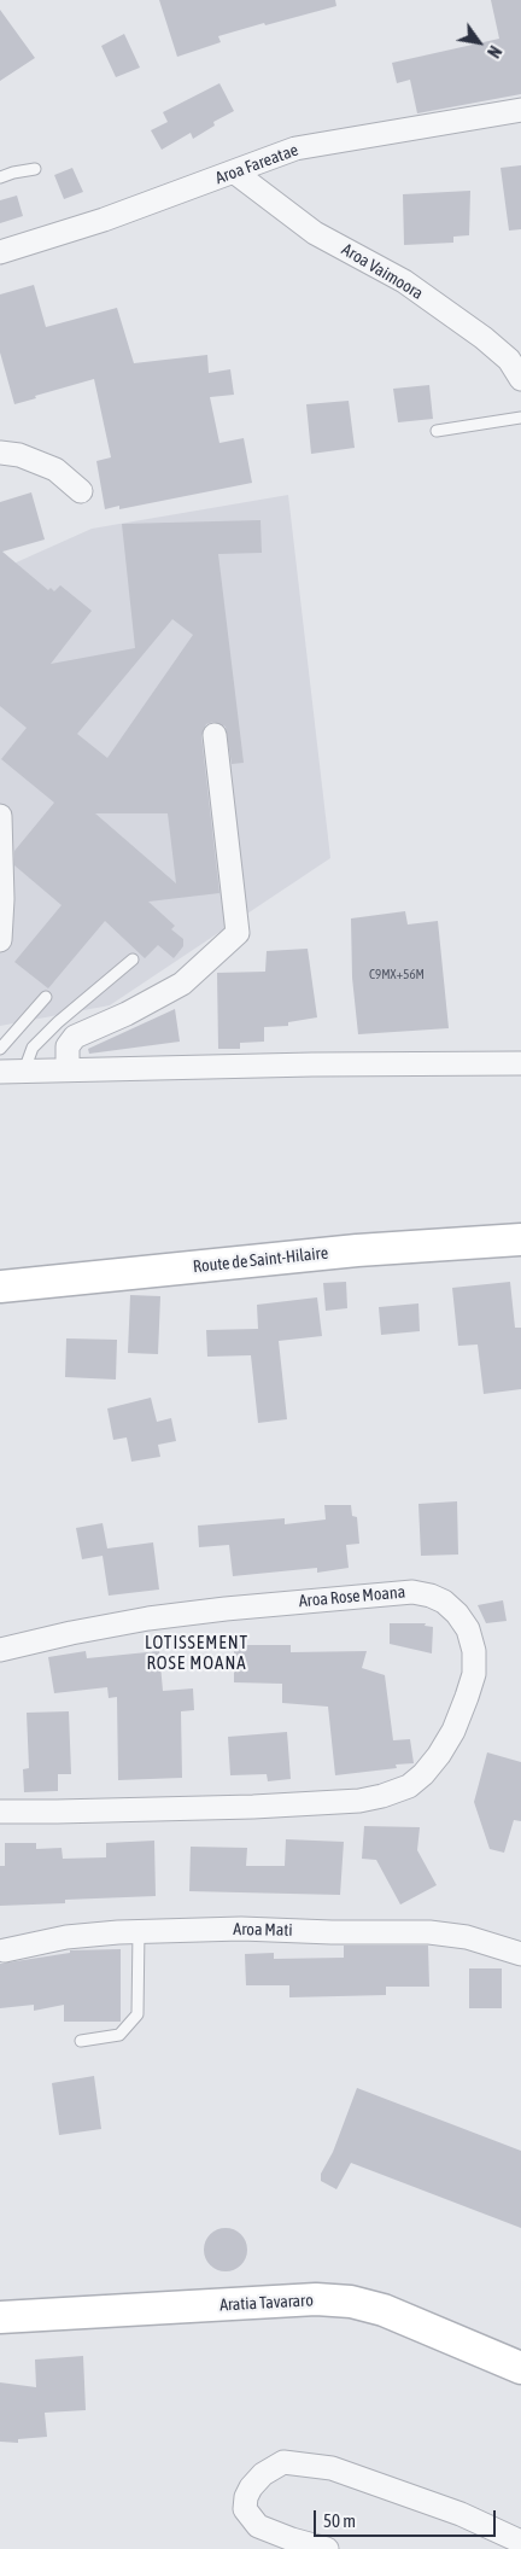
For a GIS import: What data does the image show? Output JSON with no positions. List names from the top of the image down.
{
  "streets": {
    "main road": ["Route de Saint-Hilaire", "Aratia Tavararo"],
    "street": [
      "Aroa Fareatae",
      "Aroa Vaimoora",
      "Aroa Rose Moana",
      "Aroa Mati"
    ]
  },
  "crossings": [
    ["Aroa Fareatae", "Aroa Vaimoora"]
  ],
  "districts": ["LOTISSEMENT ROSE MOANA"],
  "house_numbers": ["C9MX+56M"],
  "scale_bar": "50 m",
  "north": "bottom right"
}
